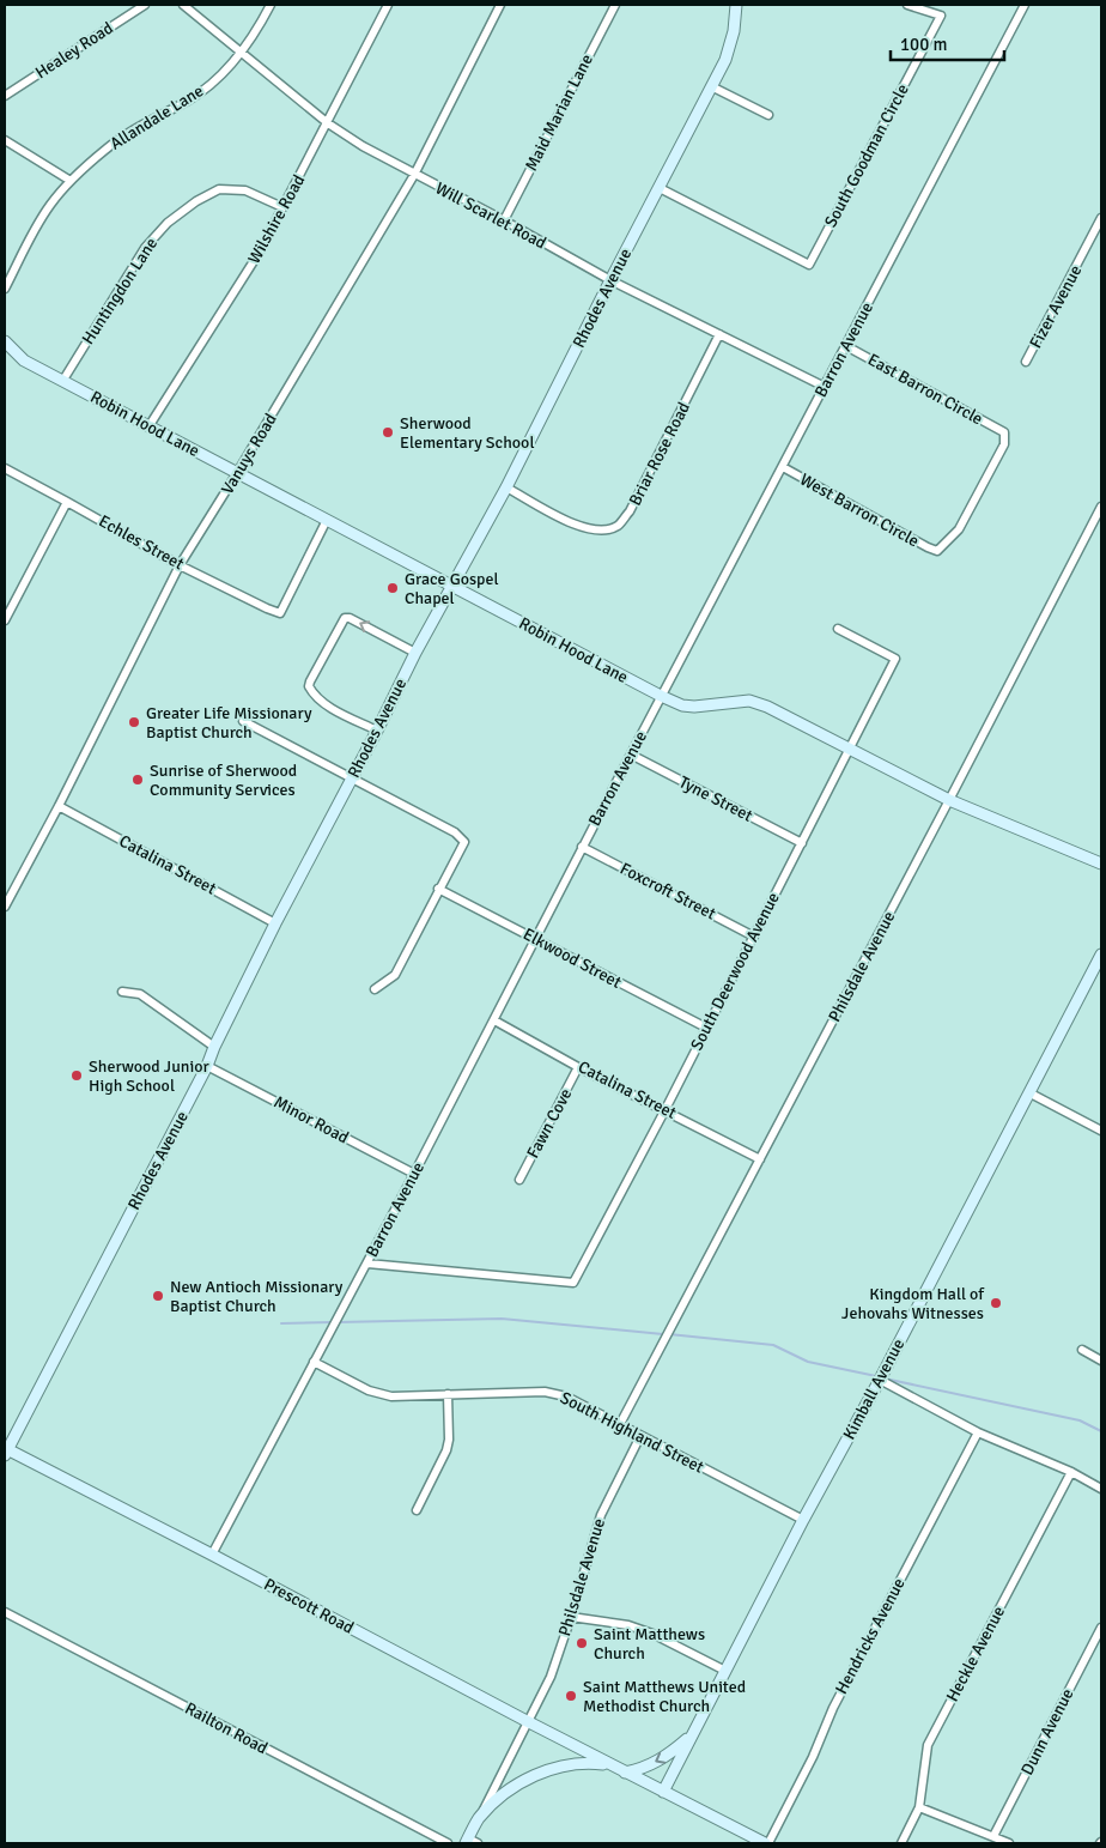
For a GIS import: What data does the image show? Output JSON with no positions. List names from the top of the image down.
{
  "streets": {
    "main road": [
      "Rhodes Avenue",
      "Robin Hood Lane",
      "Kimball Avenue",
      "Prescott Road"
    ],
    "street": [
      "Healey Road",
      "Maid Marian Lane",
      "Allandale Lane",
      "South Goodman Circle",
      "Will Scarlet Road",
      "Wilshire Road",
      "Huntingdon Lane",
      "Fizer Avenue",
      "Barron Avenue",
      "East Barron Circle",
      "Vanuys Road",
      "Briar Rose Road",
      "West Barron Circle",
      "Echles Street",
      "Tyne Street",
      "Catalina Street",
      "Foxcroft Street",
      "Elkwood Street",
      "Philsdale Avenue",
      "South Deerwood Avenue",
      "Minor Road",
      "Fawn Cove",
      "South Highland Street",
      "Hendricks Avenue",
      "Heckle Avenue",
      "Railton Road",
      "Dunn Avenue"
    ]
  },
  "crossings": [
    ["Maid Marian Lane", "Will Scarlet Road"],
    ["Allandale Lane", "Will Scarlet Road"],
    ["South Goodman Circle", "Rhodes Avenue"],
    ["Will Scarlet Road", "Wilshire Road"],
    ["Will Scarlet Road", "Rhodes Avenue"],
    ["Will Scarlet Road", "Barron Avenue"],
    ["Will Scarlet Road", "Vanuys Road"],
    ["Will Scarlet Road", "Briar Rose Road"],
    ["Wilshire Road", "Huntingdon Lane"],
    ["Wilshire Road", "Robin Hood Lane"],
    ["Huntingdon Lane", "Robin Hood Lane"],
    ["Rhodes Avenue", "Robin Hood Lane"],
    ["Rhodes Avenue", "Briar Rose Road"],
    ["Rhodes Avenue", "Catalina Street"],
    ["Rhodes Avenue", "Minor Road"],
    ["Rhodes Avenue", "Prescott Road"],
    ["Barron Avenue", "East Barron Circle"],
    ["Barron Avenue", "Robin Hood Lane"],
    ["Barron Avenue", "West Barron Circle"],
    ["Barron Avenue", "Tyne Street"],
    ["Barron Avenue", "Catalina Street"],
    ["Barron Avenue", "Foxcroft Street"],
    ["Barron Avenue", "Elkwood Street"],
    ["Barron Avenue", "South Deerwood Avenue"],
    ["Barron Avenue", "Minor Road"],
    ["Barron Avenue", "South Highland Street"],
    ["Barron Avenue", "Prescott Road"],
    ["East Barron Circle", "West Barron Circle"],
    ["Robin Hood Lane", "Vanuys Road"],
    ["Robin Hood Lane", "Echles Street"],
    ["Robin Hood Lane", "Philsdale Avenue"],
    ["Robin Hood Lane", "South Deerwood Avenue"],
    ["Vanuys Road", "Echles Street"],
    ["Vanuys Road", "Catalina Street"],
    ["Tyne Street", "South Deerwood Avenue"],
    ["Catalina Street", "Philsdale Avenue"],
    ["Catalina Street", "South Deerwood Avenue"],
    ["Catalina Street", "Fawn Cove"],
    ["Foxcroft Street", "South Deerwood Avenue"],
    ["Elkwood Street", "South Deerwood Avenue"],
    ["Philsdale Avenue", "South Highland Street"],
    ["Philsdale Avenue", "Prescott Road"],
    ["Kimball Avenue", "South Highland Street"],
    ["Kimball Avenue", "Prescott Road"]
  ],
  "places": [
    "Sherwood Elementary School",
    "Grace Gospel Chapel",
    "Greater Life Missionary Baptist Church",
    "Sunrise of Sherwood Community Services",
    "Sherwood Junior High School",
    "New Antioch Missionary Baptist Church",
    "Kingdom Hall of Jehovahs Witnesses",
    "Saint Matthews Church",
    "Saint Matthews United Methodist Church"
  ],
  "scale_bar": "100 m"
}
